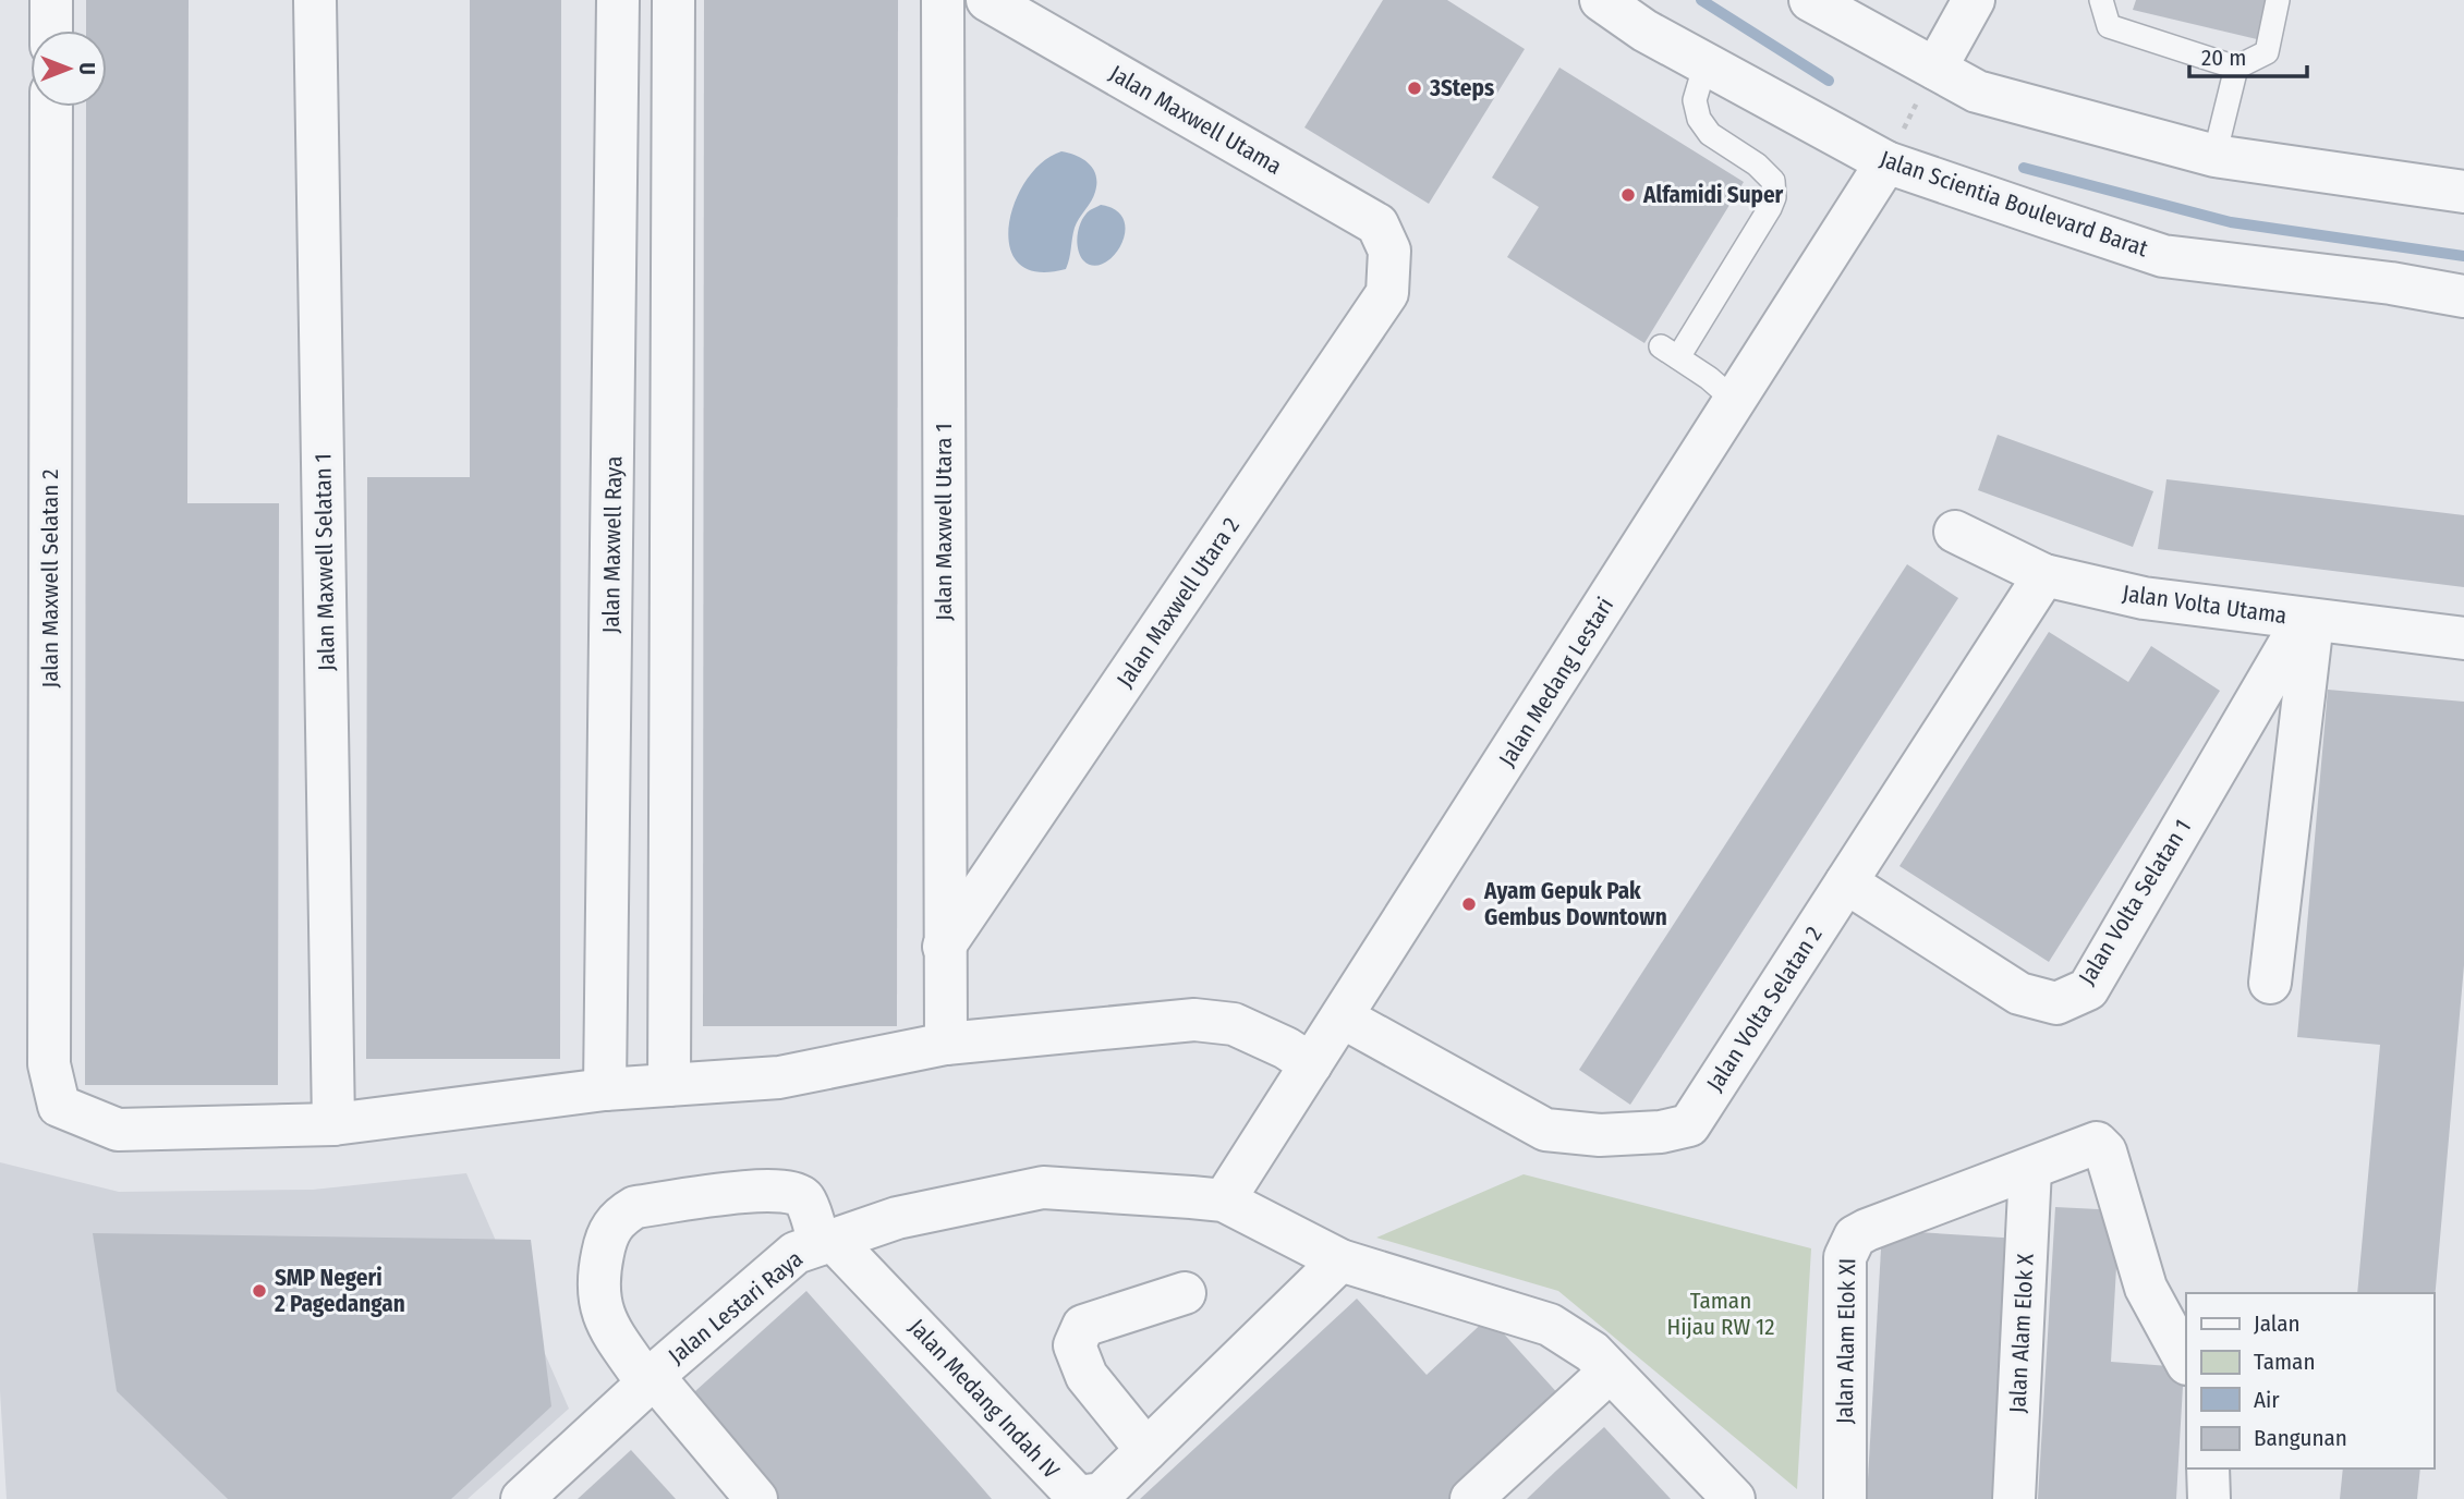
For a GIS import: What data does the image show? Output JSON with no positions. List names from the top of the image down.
{
  "streets": {
    "street": [
      "Jalan Maxwell Utama",
      "Jalan Scientia Boulevard Barat",
      "Jalan Maxwell Utara 1",
      "Jalan Maxwell Raya",
      "Jalan Maxwell Selatan 1",
      "Jalan Maxwell Selatan 2",
      "Jalan Maxwell Utara 2",
      "Jalan Volta Utama",
      "Jalan Medang Lestari",
      "Jalan Volta Selatan 1",
      "Jalan Volta Selatan 2",
      "Jalan Lestari Raya",
      "Jalan Alam Elok X",
      "Jalan Alam Elok XI",
      "Jalan Medang Indah IV"
    ]
  },
  "crossings": [
    ["Jalan Maxwell Utama", "Jalan Maxwell Utara 2"],
    ["Jalan Scientia Boulevard Barat", "Jalan Medang Lestari"],
    ["Jalan Maxwell Utara 1", "Jalan Maxwell Utara 2"],
    ["Jalan Maxwell Selatan 1", "Jalan Maxwell Selatan 2"],
    ["Jalan Volta Utama", "Jalan Volta Selatan 1"],
    ["Jalan Volta Utama", "Jalan Volta Selatan 2"],
    ["Jalan Medang Lestari", "Jalan Volta Selatan 2"],
    ["Jalan Medang Lestari", "Jalan Lestari Raya"],
    ["Jalan Volta Selatan 1", "Jalan Volta Selatan 2"],
    ["Jalan Lestari Raya", "Jalan Medang Indah IV"],
    ["Jalan Alam Elok X", "Jalan Alam Elok XI"]
  ],
  "parks": ["Taman Hijau RW 12"],
  "places": [
    "3Steps",
    "Alfamidi Super",
    "Ayam Gepuk Pak Gembus Downtown",
    "SMP Negeri 2 Pagedangan"
  ],
  "legend": [
    "Jalan",
    "Taman",
    "Air",
    "Bangunan"
  ],
  "scale_bar": "20 m",
  "north": "right"
}
